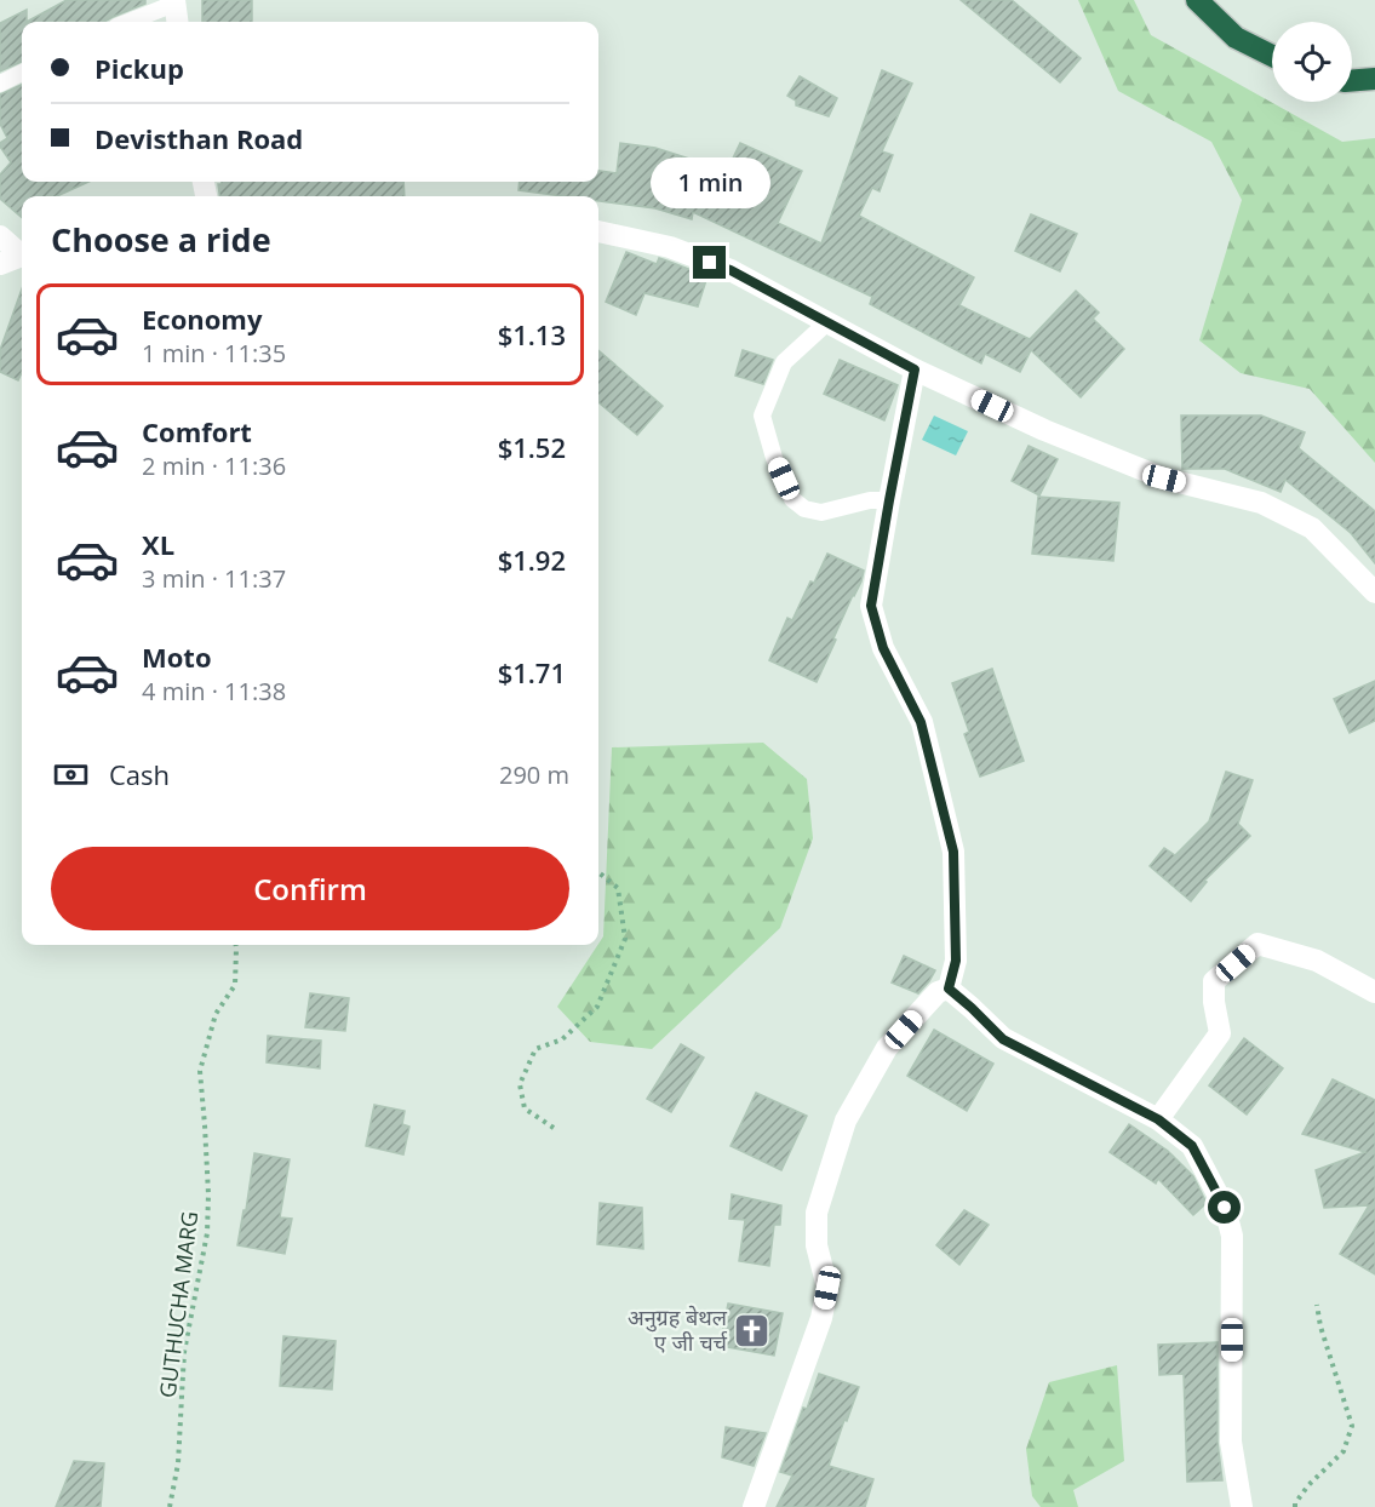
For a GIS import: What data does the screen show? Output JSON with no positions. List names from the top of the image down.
{
  "streets": {
    "path": ["GUTHUCHA MARG"]
  },
  "places": {
    "church": ["अनुग्रह बेथल ए जी चर्च"]
  },
  "page": {
    "banner": ["Pickup", "Devisthan Road"],
    "bubble": "1 min",
    "heading": "Choose a ride",
    "list": [
      {
        "name": "Economy",
        "note": "1 min · 11:35",
        "value": "$1.13"
      },
      {
        "name": "Comfort",
        "note": "2 min · 11:36",
        "value": "$1.52"
      },
      {
        "name": "XL",
        "note": "3 min · 11:37",
        "value": "$1.92"
      },
      {
        "name": "Moto",
        "note": "4 min · 11:38",
        "value": "$1.71"
      }
    ],
    "pay": ["Cash", "290 m"],
    "buttons": "Confirm"
  }
}
